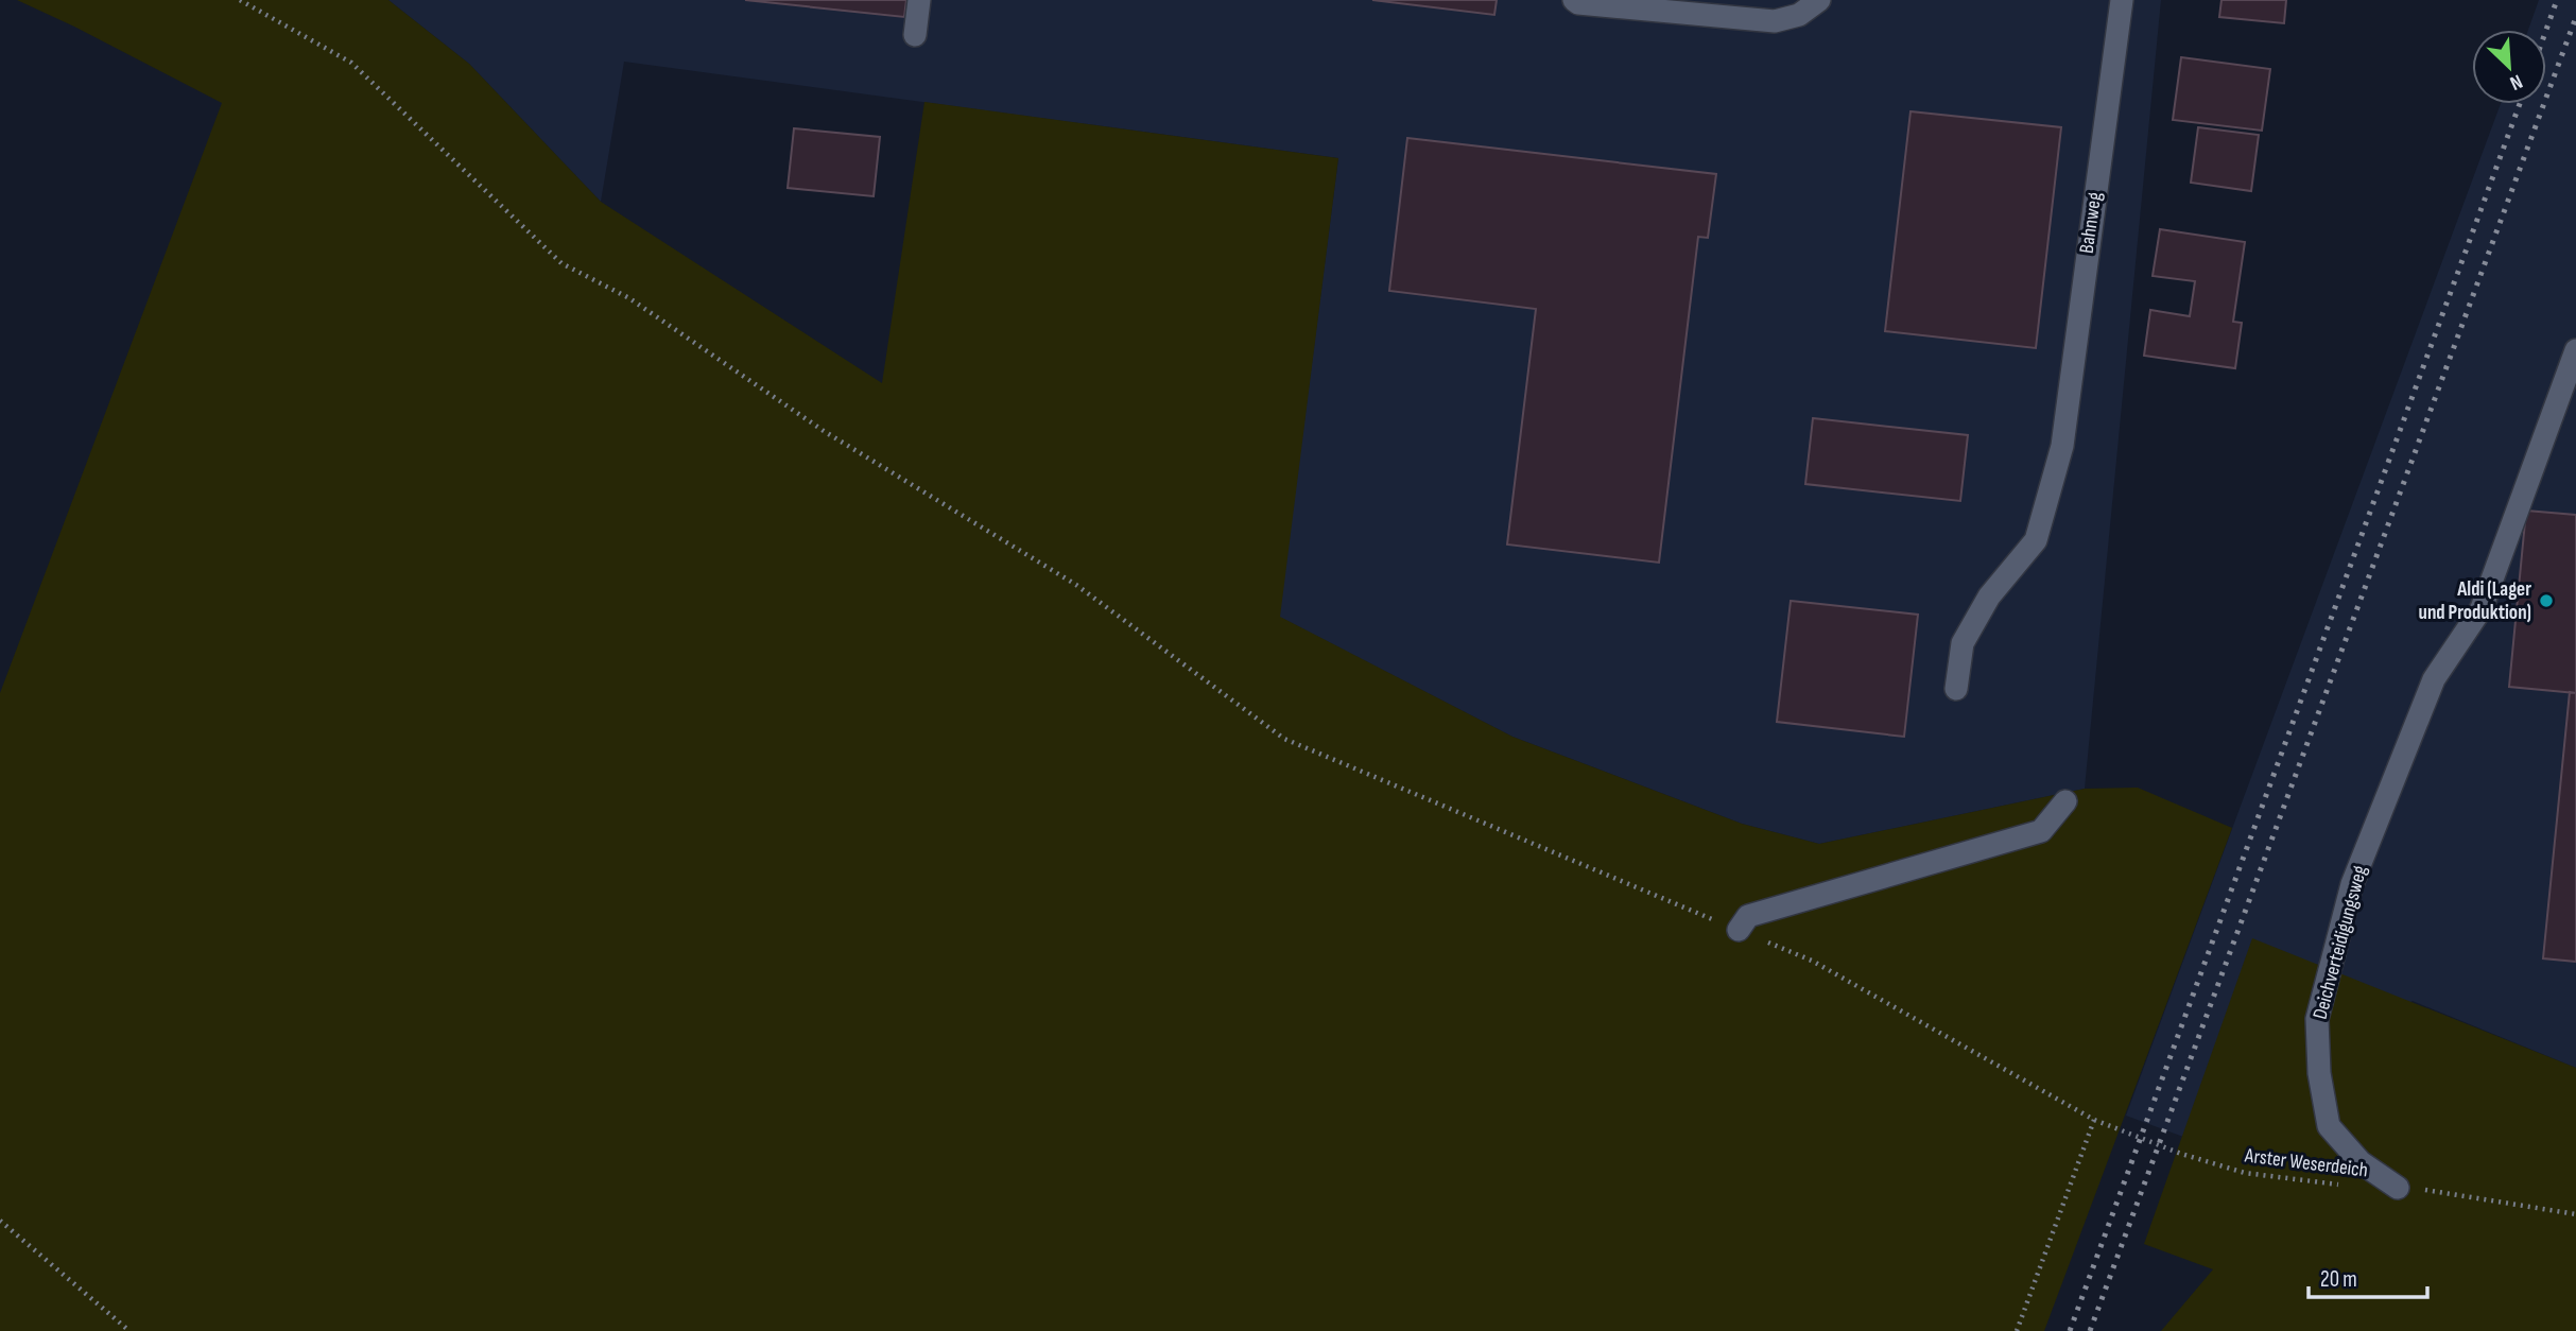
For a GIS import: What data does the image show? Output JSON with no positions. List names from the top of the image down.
{
  "streets": {
    "street": ["Bahnweg", "Deichverteidigungsweg"],
    "path": ["Arster Weserdeich"]
  },
  "crossings": [
    ["Deichverteidigungsweg", "Arster Weserdeich"]
  ],
  "places": ["Aldi (Lager und Produktion)"],
  "scale_bar": "20 m",
  "north": "bottom right"
}
